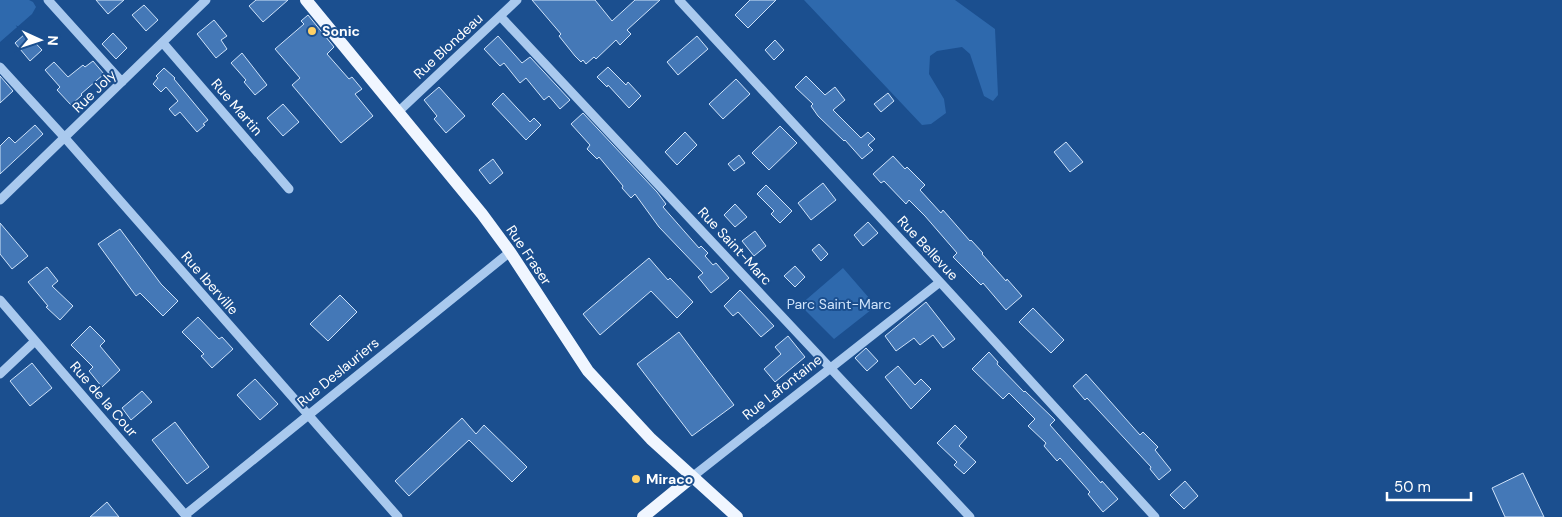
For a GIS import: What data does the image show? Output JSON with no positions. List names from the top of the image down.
{
  "streets": {
    "main road": ["Rue Fraser", "Rue Lafontaine"],
    "street": [
      "Rue Blondeau",
      "Rue Joly",
      "Rue Martin",
      "Rue Saint-Marc",
      "Rue Bellevue",
      "Rue Iberville",
      "Rue Deslauriers",
      "Rue de la Cour"
    ]
  },
  "crossings": [
    ["Rue Blondeau", "Rue Saint-Marc"],
    ["Rue Blondeau", "Rue Fraser"],
    ["Rue Joly", "Rue Martin"],
    ["Rue Joly", "Rue Iberville"],
    ["Rue Saint-Marc", "Rue Lafontaine"],
    ["Rue Bellevue", "Rue Lafontaine"],
    ["Rue Fraser", "Rue Deslauriers"],
    ["Rue Fraser", "Rue Lafontaine"],
    ["Rue Iberville", "Rue Deslauriers"],
    ["Rue Deslauriers", "Rue de la Cour"]
  ],
  "parks": ["Parc Saint-Marc"],
  "places": ["Sonic", "Miraco"],
  "scale_bar": "50 m",
  "north": "right"
}
